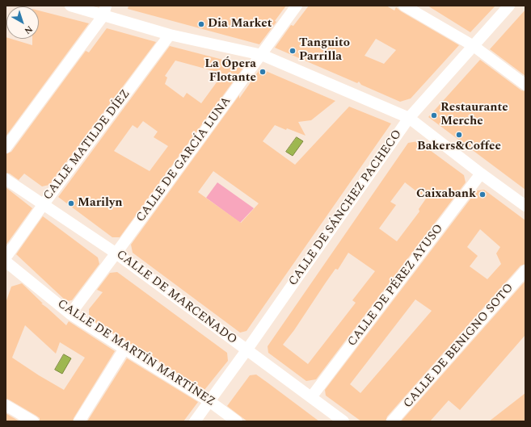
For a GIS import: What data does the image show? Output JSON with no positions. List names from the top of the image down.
{
  "streets": {
    "street": [
      "CALLE MATILDE DÍEZ",
      "CALLE DE GARCÍA LUNA",
      "CALLE DE SÁNCHEZ PACHECO",
      "CALLE DE PÉREZ AYUSO",
      "CALLE DE MARCENADO",
      "CALLE DE BENIGNO SOTO",
      "CALLE DE MARTÍN MARTÍNEZ"
    ]
  },
  "crossings": [
    ["CALLE MATILDE DÍEZ", "CALLE DE MARCENADO"],
    ["CALLE DE GARCÍA LUNA", "CALLE DE MARCENADO"],
    ["CALLE DE GARCÍA LUNA", "CALLE DE MARTÍN MARTÍNEZ"],
    ["CALLE DE SÁNCHEZ PACHECO", "CALLE DE MARCENADO"],
    ["CALLE DE SÁNCHEZ PACHECO", "CALLE DE MARTÍN MARTÍNEZ"],
    ["CALLE DE PÉREZ AYUSO", "CALLE DE MARCENADO"]
  ],
  "places": [
    "Dia Market",
    "Tanguito Parrilla",
    "La Ópera Flotante",
    "Restaurante Merche",
    "Bakers&Coffee",
    "Caixabank",
    "Marilyn"
  ],
  "north": "bottom right"
}
